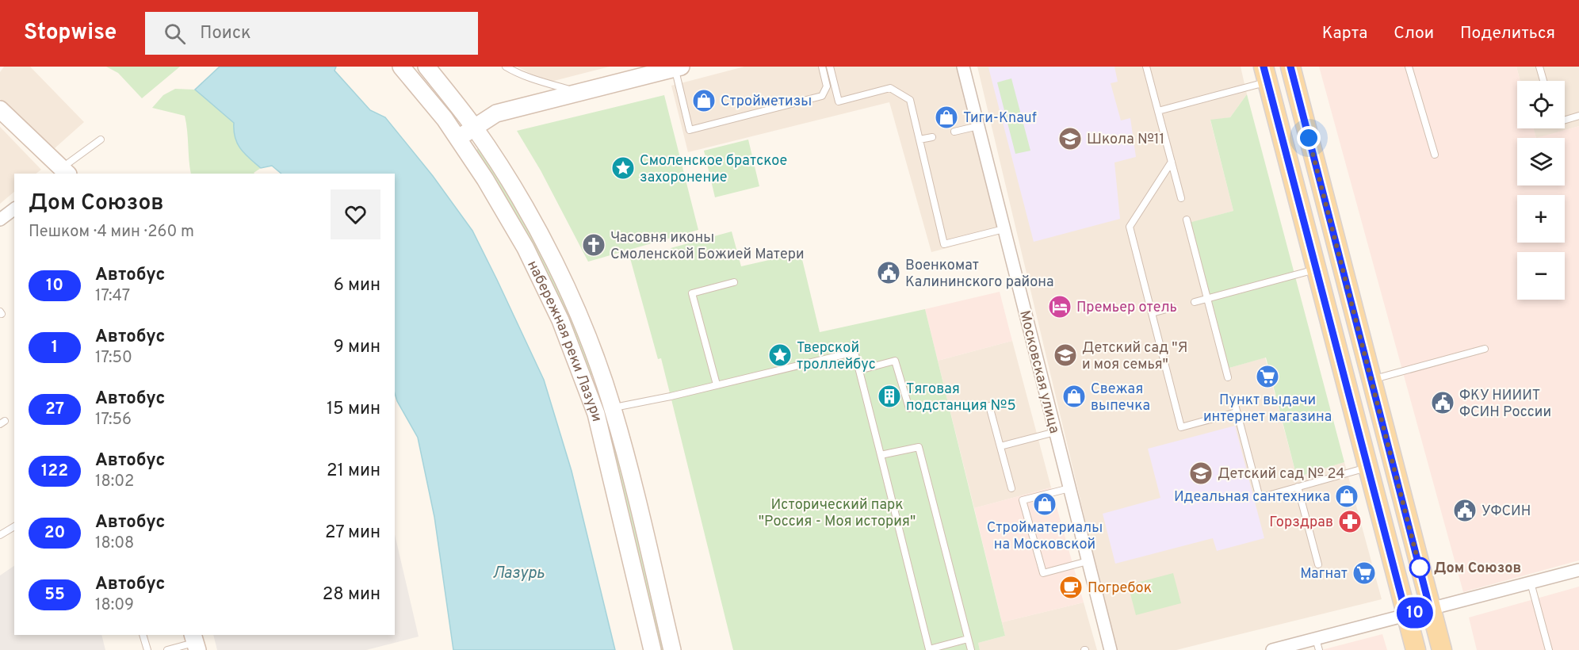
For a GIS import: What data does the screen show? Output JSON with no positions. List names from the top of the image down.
{
  "streets": {
    "main road": ["набережная реки Лазури"],
    "street": ["Московская улица"]
  },
  "water": ["Лазурь"],
  "parks": ["Исторический парк \"Россия - Моя история\""],
  "places": {
    "shop": [
      "Стройметизы",
      "Тиги-Knauf",
      "Свежая выпечка",
      "Идеальная сантехника",
      "Стройматериалы на Московской"
    ],
    "school or university": ["Школа №11", "Детский сад \"Я и моя семья\"", "Детский сад № 24"],
    "place": ["Смоленское братское захоронение", "Тверской троллейбус"],
    "church": ["Часовня иконы Смоленской Божией Матери"],
    "public building": ["Военкомат Калининского района", "ФКУ НИИИТ ФСИН России", "УФСИН"],
    "hotel": ["Премьер отель"],
    "supermarket": ["Пункт выдачи интернет магазина", "Магнат"],
    "building": ["Тяговая подстанция №5"],
    "pharmacy": ["Горздрав"],
    "other": ["Дом Союзов"],
    "cafe": ["Погребок"]
  },
  "lines": ["bus line 10"],
  "page": {
    "header": "Stopwise",
    "search": "Поиск",
    "nav": ["Карта", "Слои", "Поделиться"],
    "on_map": "10",
    "map_buttons": ["+", "−"],
    "heading": ["Дом Союзов", "Пешком · 4 мин · 260 m"],
    "list": [
      {
        "mark": "10",
        "name": "Автобус",
        "note": "17:47",
        "value": "6 мин"
      },
      {
        "mark": "1",
        "name": "Автобус",
        "note": "17:50",
        "value": "9 мин"
      },
      {
        "mark": "27",
        "name": "Автобус",
        "note": "17:56",
        "value": "15 мин"
      },
      {
        "mark": "122",
        "name": "Автобус",
        "note": "18:02",
        "value": "21 мин"
      },
      {
        "mark": "20",
        "name": "Автобус",
        "note": "18:08",
        "value": "27 мин"
      },
      {
        "mark": "55",
        "name": "Автобус",
        "note": "18:09",
        "value": "28 мин"
      }
    ]
  }
}
